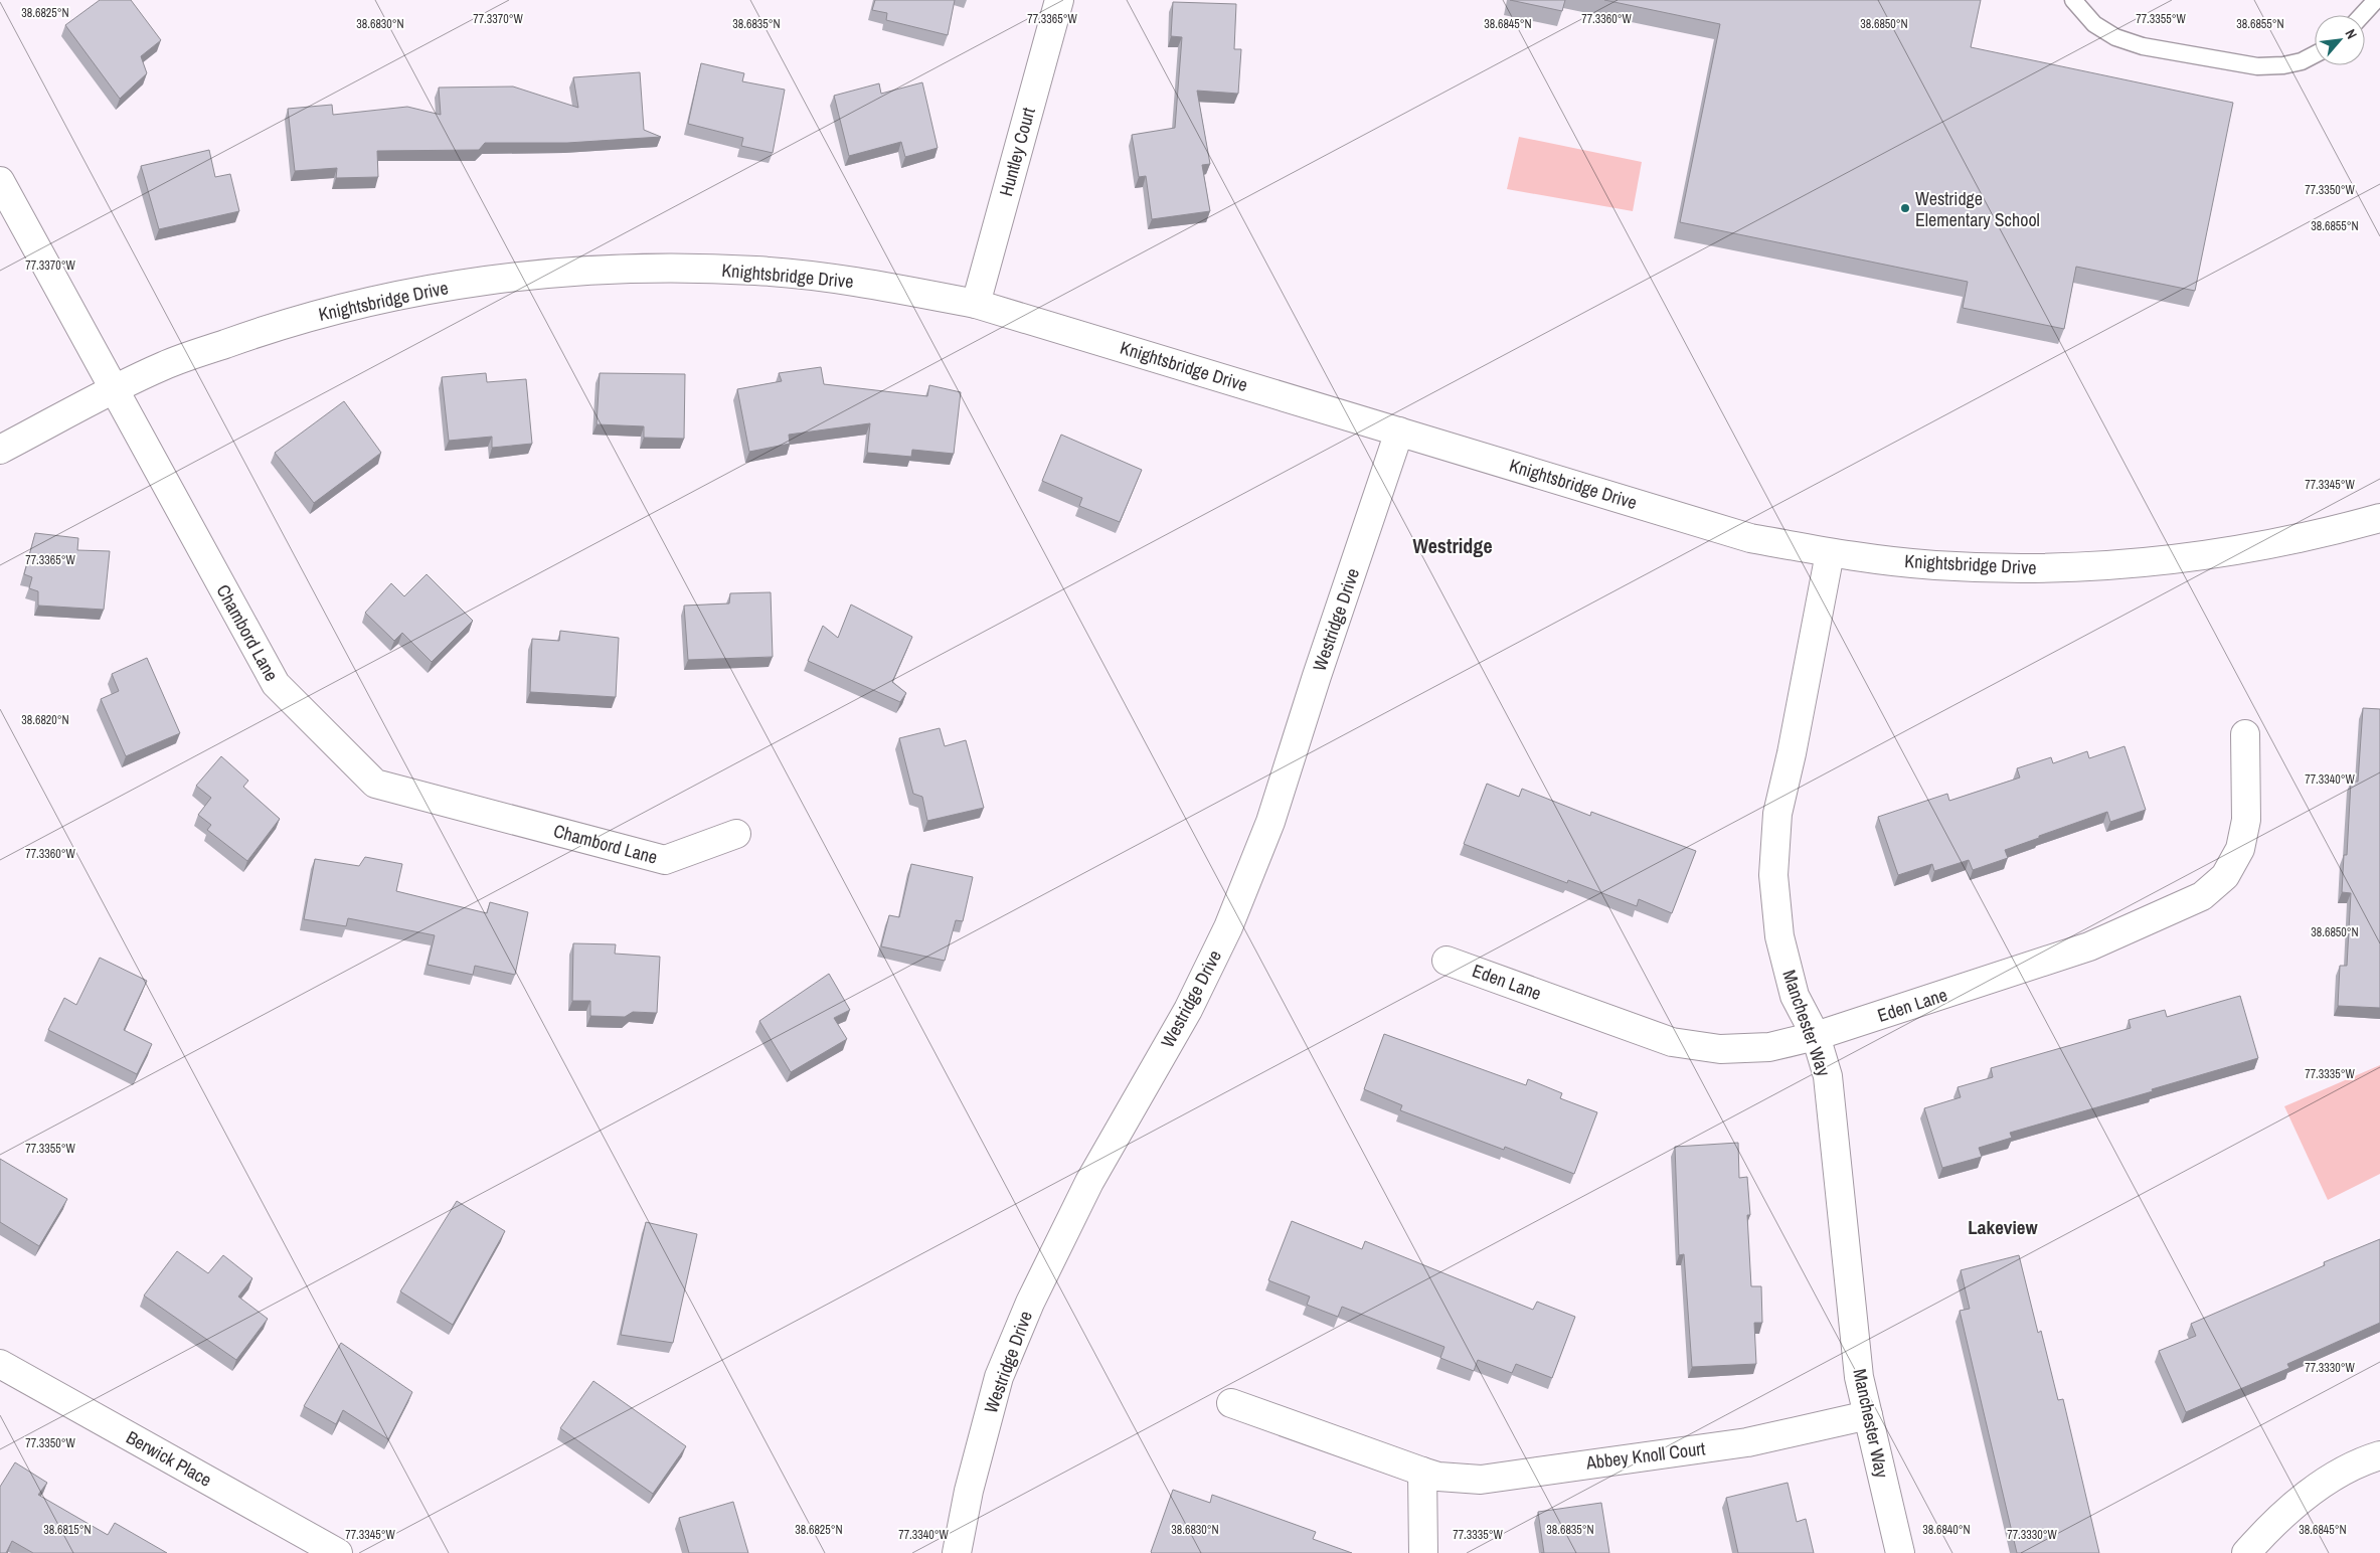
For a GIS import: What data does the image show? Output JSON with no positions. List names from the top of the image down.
{
  "streets": {
    "street": [
      "Huntley Court",
      "Knightsbridge Drive",
      "Westridge Drive",
      "Chambord Lane",
      "Eden Lane",
      "Manchester Way",
      "Abbey Knoll Court",
      "Berwick Place"
    ]
  },
  "crossings": [
    ["Huntley Court", "Knightsbridge Drive"],
    ["Knightsbridge Drive", "Westridge Drive"],
    ["Knightsbridge Drive", "Chambord Lane"],
    ["Knightsbridge Drive", "Manchester Way"],
    ["Eden Lane", "Manchester Way"],
    ["Manchester Way", "Abbey Knoll Court"]
  ],
  "districts": ["Westridge", "Lakeview"],
  "places": ["Westridge Elementary School"],
  "north": "top right",
  "coordinates": [
    "38.6825°N",
    "77.3370°W",
    "77.3365°W",
    "77.3360°W",
    "77.3355°W",
    "38.6830°N",
    "38.6835°N",
    "38.6845°N",
    "38.6850°N",
    "38.6855°N",
    "77.3350°W",
    "77.3345°W",
    "38.6820°N",
    "77.3340°W",
    "77.3335°W",
    "77.3330°W",
    "38.6815°N",
    "38.6840°N"
  ]
}
